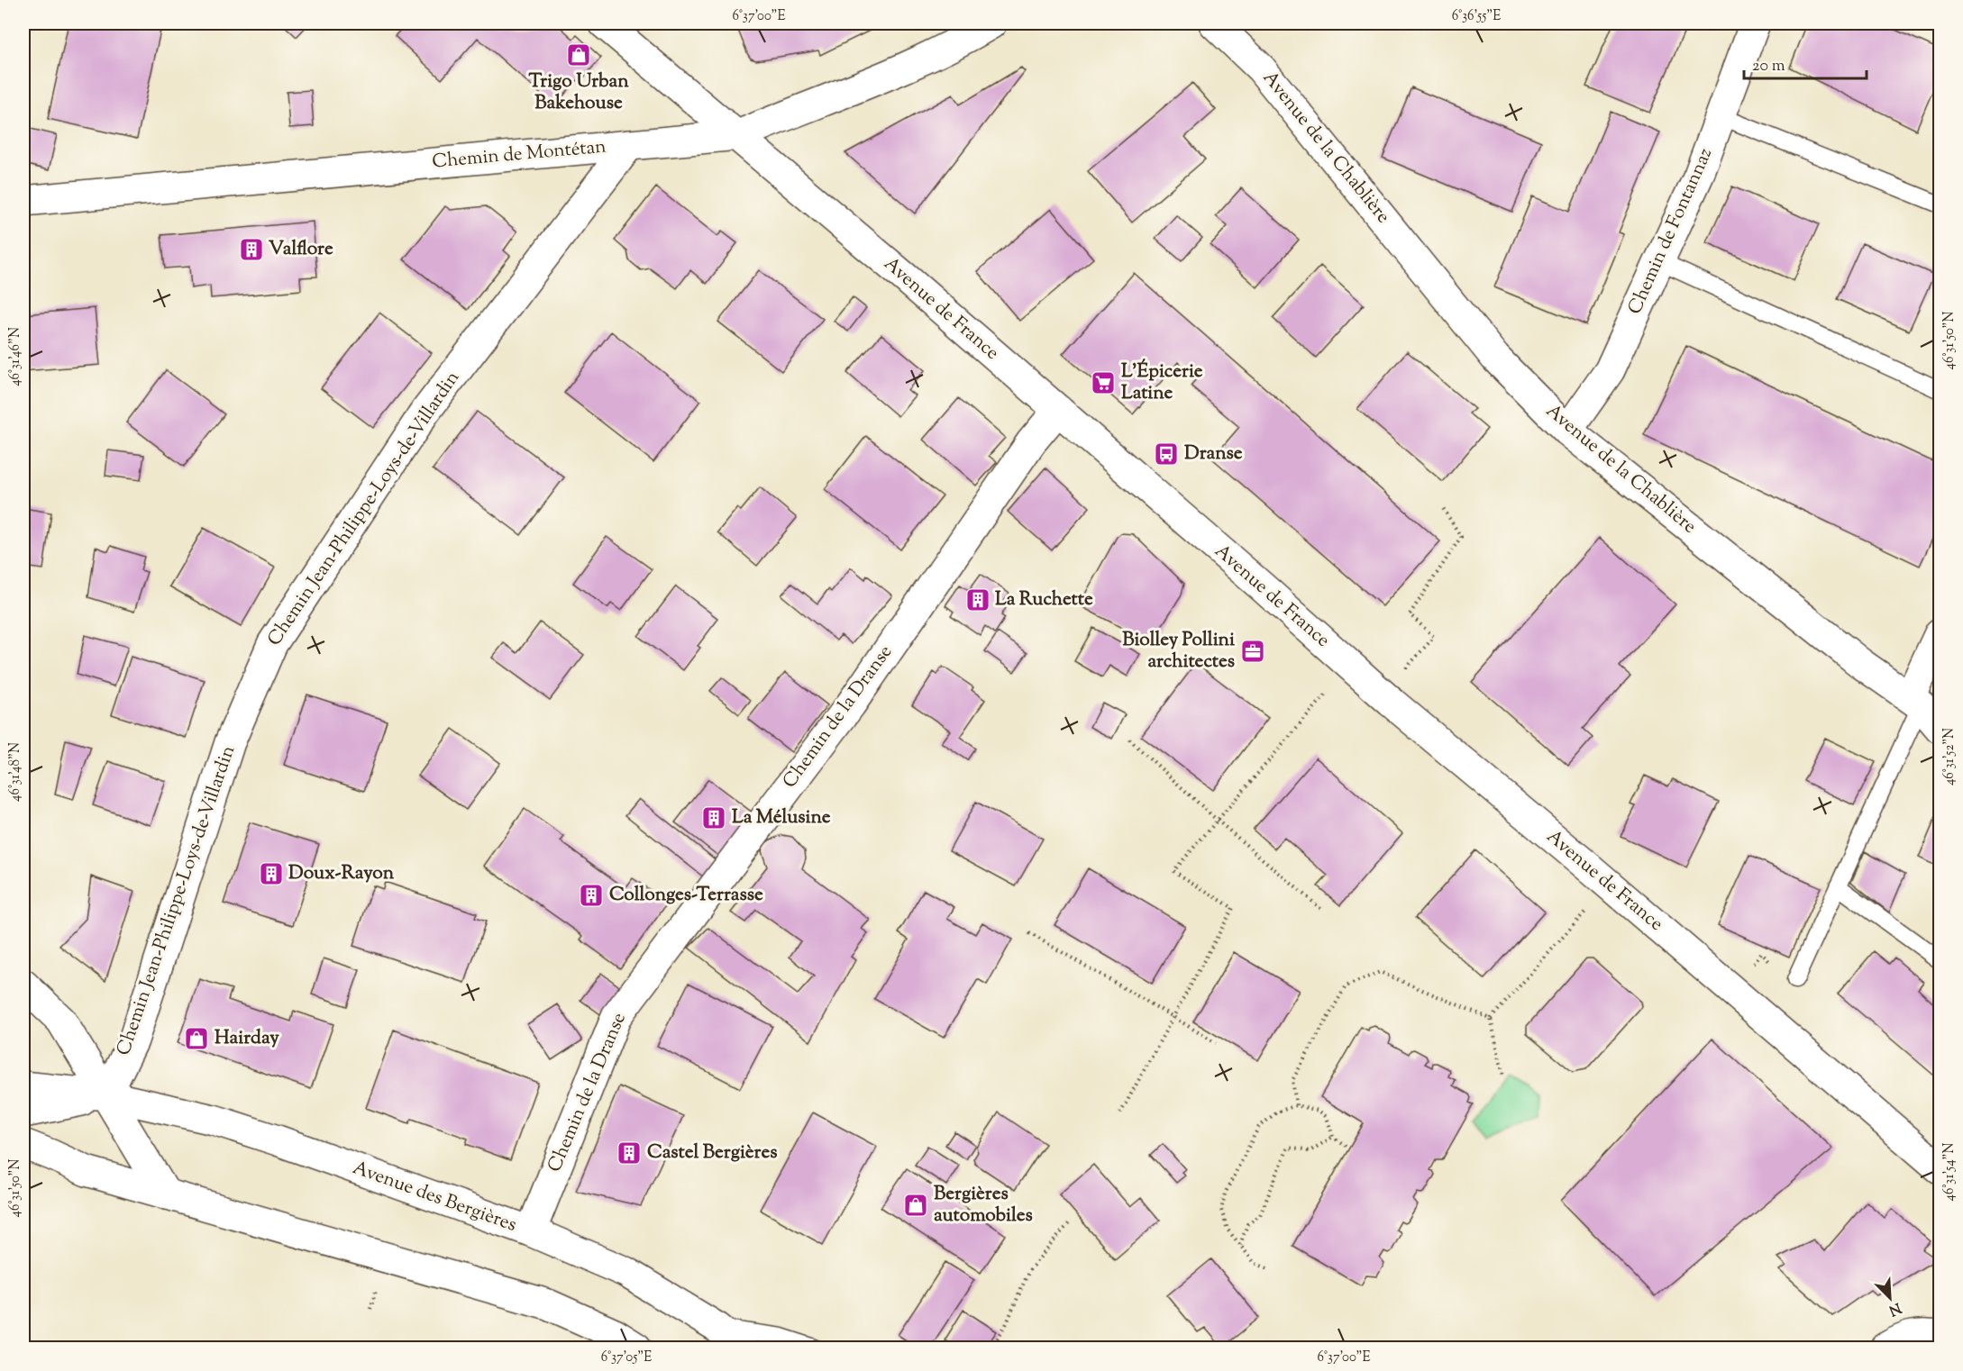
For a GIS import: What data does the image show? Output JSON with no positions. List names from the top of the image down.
{
  "streets": {
    "street": [
      "Avenue de la Chablière",
      "Chemin de Montétan",
      "Chemin de Fontannaz",
      "Avenue de France",
      "Chemin Jean-Philippe-Loys-de-Villardin",
      "Chemin de la Dranse",
      "Avenue des Bergières"
    ]
  },
  "crossings": [
    ["Avenue de la Chablière", "Chemin de Fontannaz"],
    ["Chemin de Montétan", "Avenue de France"],
    ["Chemin de Montétan", "Chemin Jean-Philippe-Loys-de-Villardin"],
    ["Avenue de France", "Chemin de la Dranse"],
    ["Chemin Jean-Philippe-Loys-de-Villardin", "Avenue des Bergières"],
    ["Chemin de la Dranse", "Avenue des Bergières"]
  ],
  "places": {
    "shop": ["Trigo Urban Bakehouse", "Hairday", "Bergières automobiles"],
    "building": [
      "Valflore",
      "La Ruchette",
      "La Mélusine",
      "Doux-Rayon",
      "Collonges-Terrasse",
      "Castel Bergières"
    ],
    "supermarket": ["L'Épicerie Latine"],
    "bus stop": ["Dranse"],
    "office": ["Biolley Pollini architectes"]
  },
  "scale_bar": "20 m",
  "north": "bottom right",
  "coordinates": [
    "6°37'00\"E",
    "6°36'55\"E",
    "46°31'50\"N",
    "46°31'46\"N",
    "46°31'52\"N",
    "46°31'48\"N",
    "46°31'54\"N",
    "6°37'05\"E"
  ]
}
